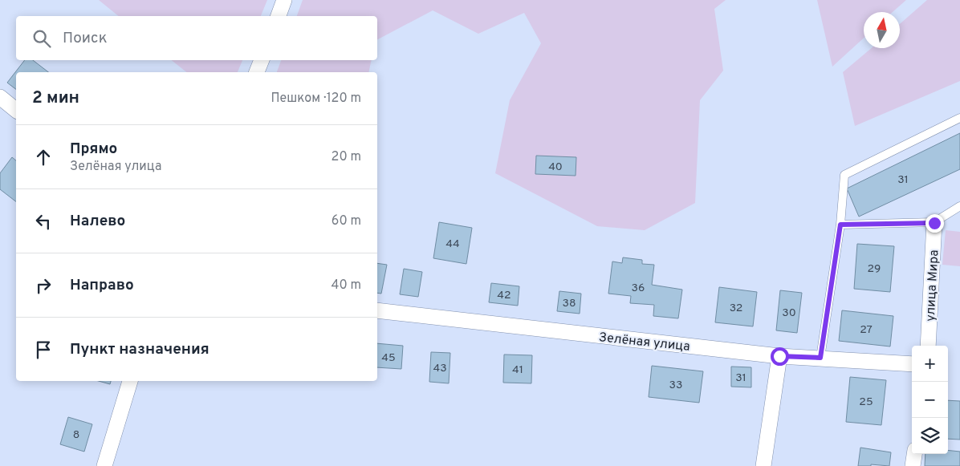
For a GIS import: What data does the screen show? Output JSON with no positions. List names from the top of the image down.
{
  "streets": {
    "street": ["улица Мира", "Зелёная улица"]
  },
  "house_numbers": [
    "40",
    "31",
    "44",
    "29",
    "36",
    "42",
    "38",
    "32",
    "30",
    "27",
    "45",
    "43",
    "41",
    "31",
    "33",
    "25",
    "8"
  ],
  "north": "top",
  "page": {
    "search": "Поиск",
    "heading": ["2 мин", "Пешком · 120 m"],
    "list": [
      ["Прямо", "Зелёная улица", "20 m"],
      ["Налево", "60 m"],
      ["Направо", "40 m"],
      "Пункт назначения"
    ],
    "map_buttons": ["+", "−"]
  }
}
